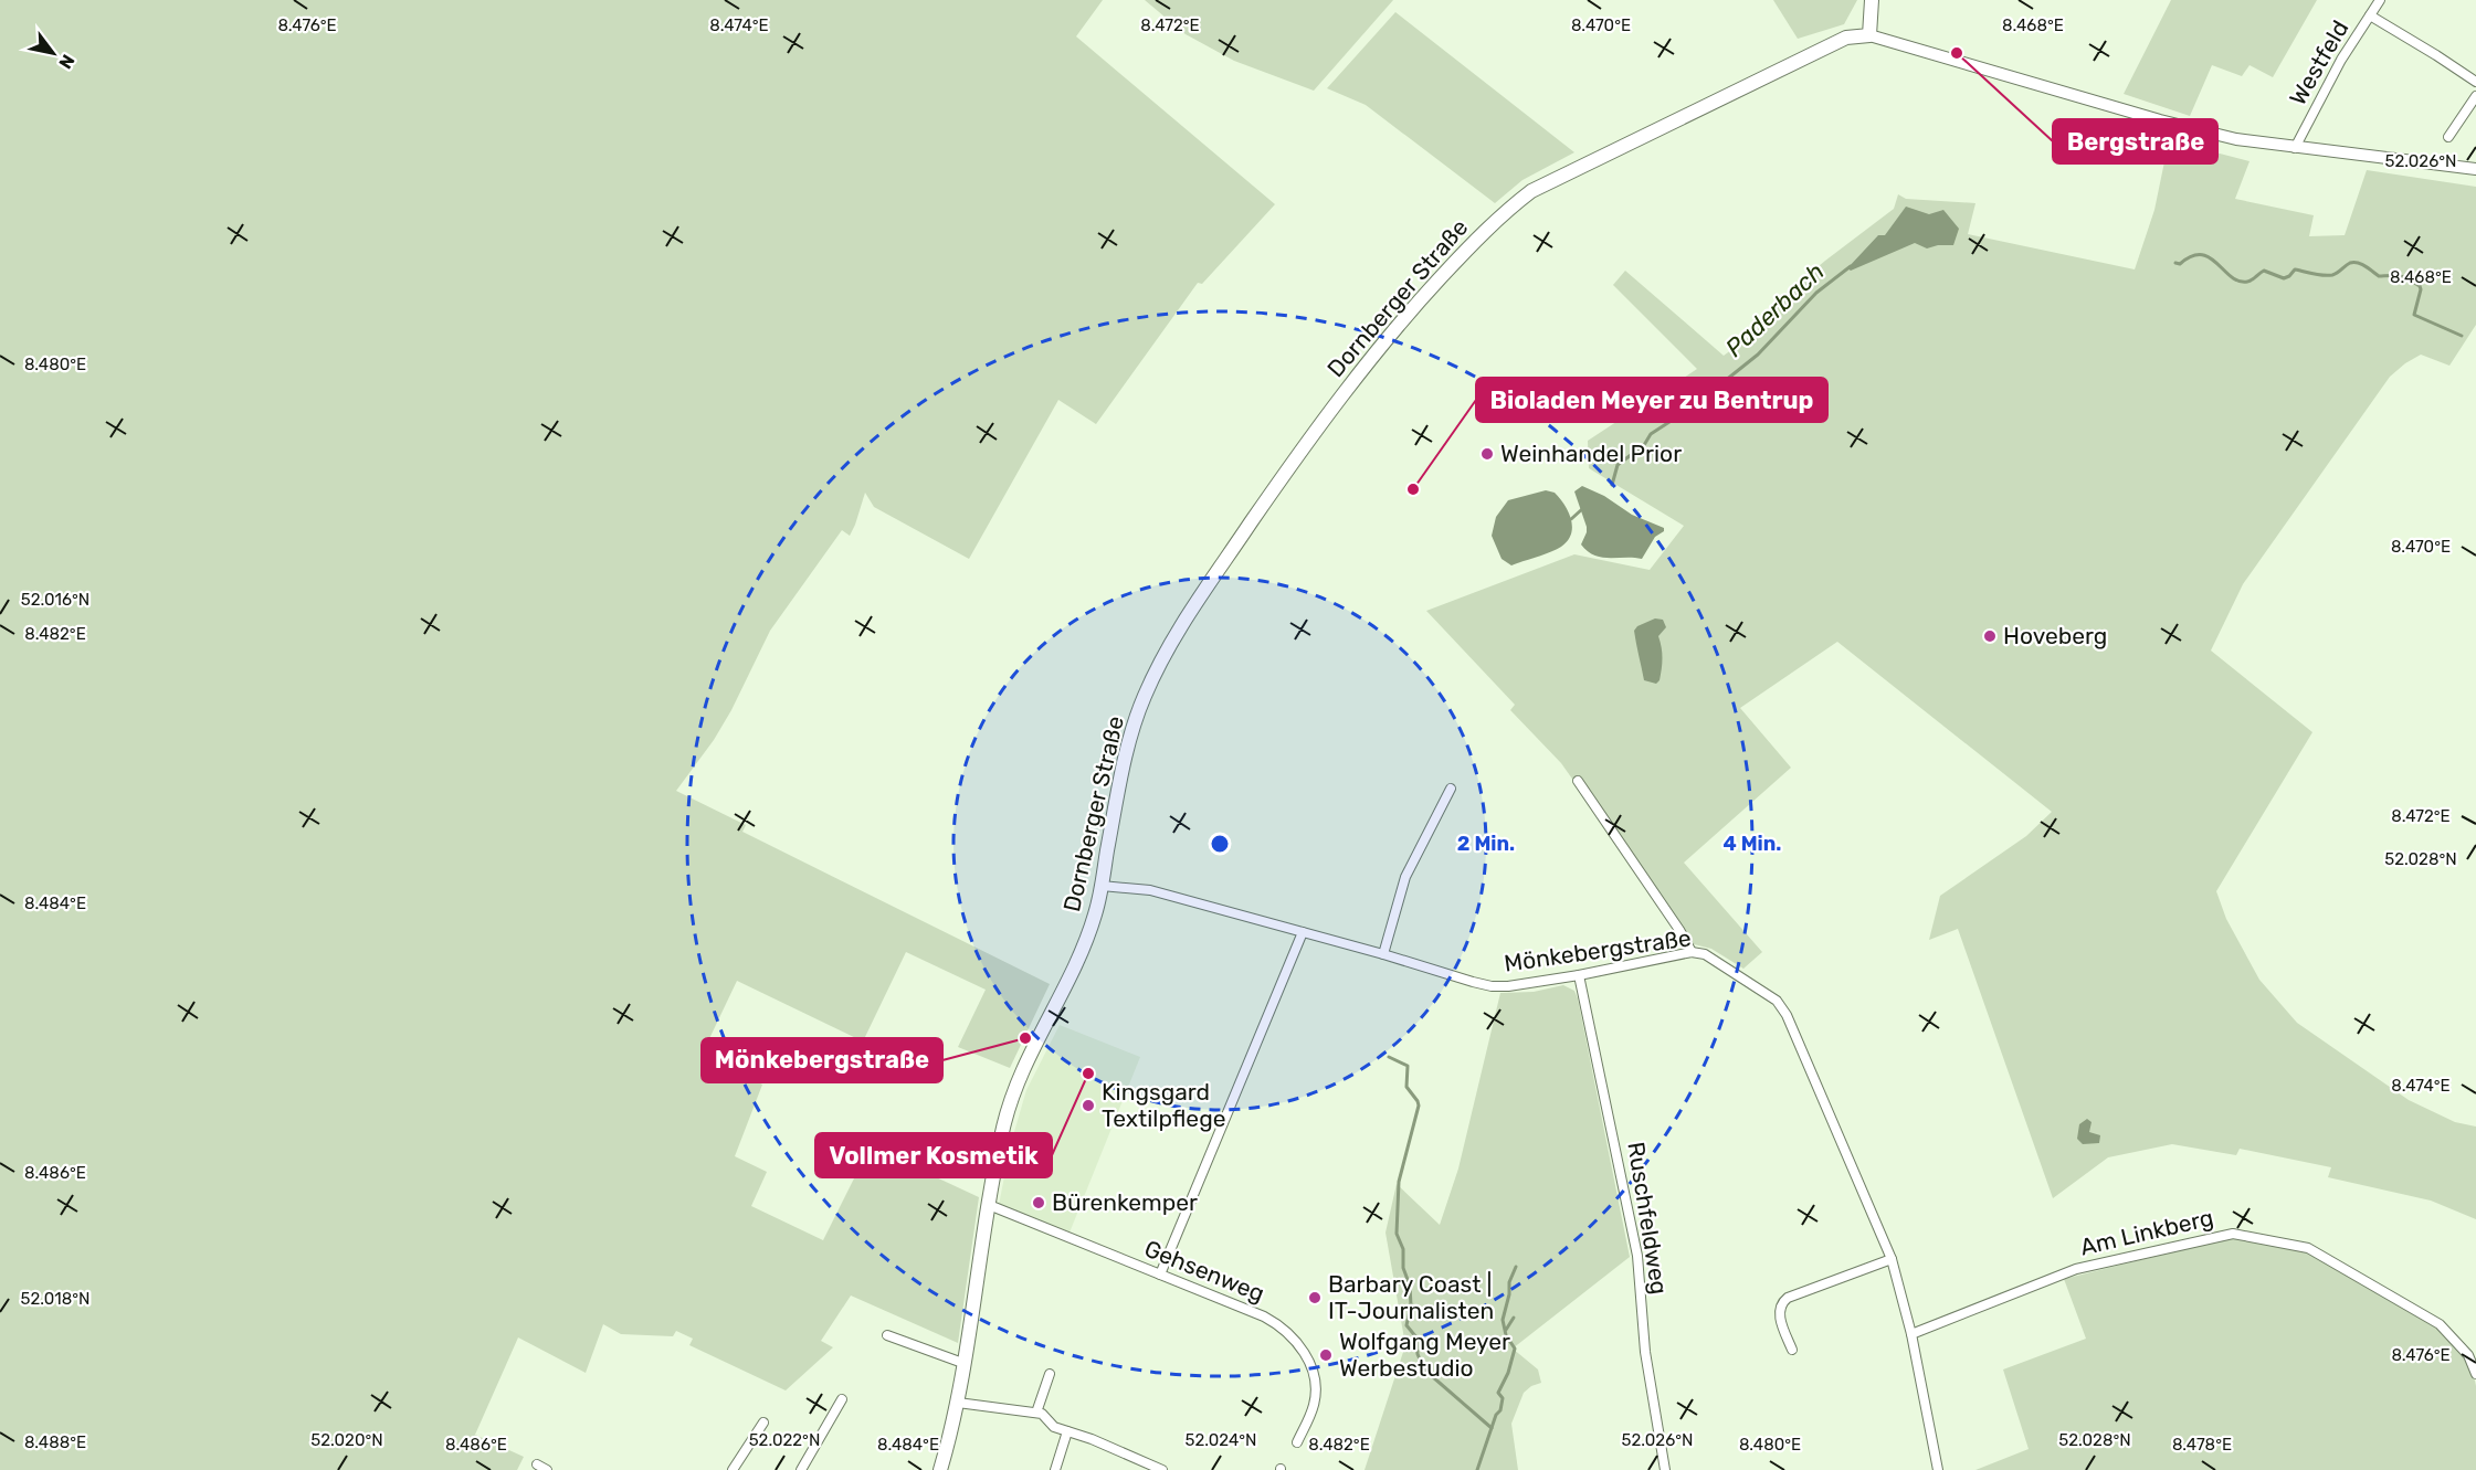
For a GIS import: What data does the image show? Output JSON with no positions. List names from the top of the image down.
{
  "streets": {
    "main road": ["Dornberger Straße"],
    "street": [
      "Westfeld",
      "Mönkebergstraße",
      "Ruschfeldweg",
      "Am Linkberg",
      "Gehsenweg"
    ]
  },
  "crossings": [
    ["Westfeld", "Dornberger Straße"],
    ["Dornberger Straße", "Mönkebergstraße"],
    ["Dornberger Straße", "Gehsenweg"],
    ["Mönkebergstraße", "Ruschfeldweg"],
    ["Mönkebergstraße", "Am Linkberg"]
  ],
  "water": ["Paderbach"],
  "places": [
    "Bergstraße",
    "Weinhandel Prior",
    "Bioladen Meyer zu Bentrup",
    "Hoveberg",
    "Mönkebergstraße",
    "Vollmer Kosmetik",
    "Kingsgard Textilpflege",
    "Bürenkemper",
    "Barbary Coast | IT-Journalisten",
    "Wolfgang Meyer Werbestudio"
  ],
  "north": "bottom right",
  "coordinates": [
    "8.470°E",
    "8.468°E",
    "8.476°E",
    "8.474°E",
    "8.472°E",
    "52.026°N",
    "8.480°E",
    "52.016°N",
    "8.482°E",
    "52.028°N",
    "8.484°E",
    "8.486°E",
    "52.018°N",
    "52.020°N",
    "52.022°N",
    "52.024°N",
    "8.488°E",
    "8.478°E"
  ],
  "rings": ["2 Min.", "4 Min."]
}
